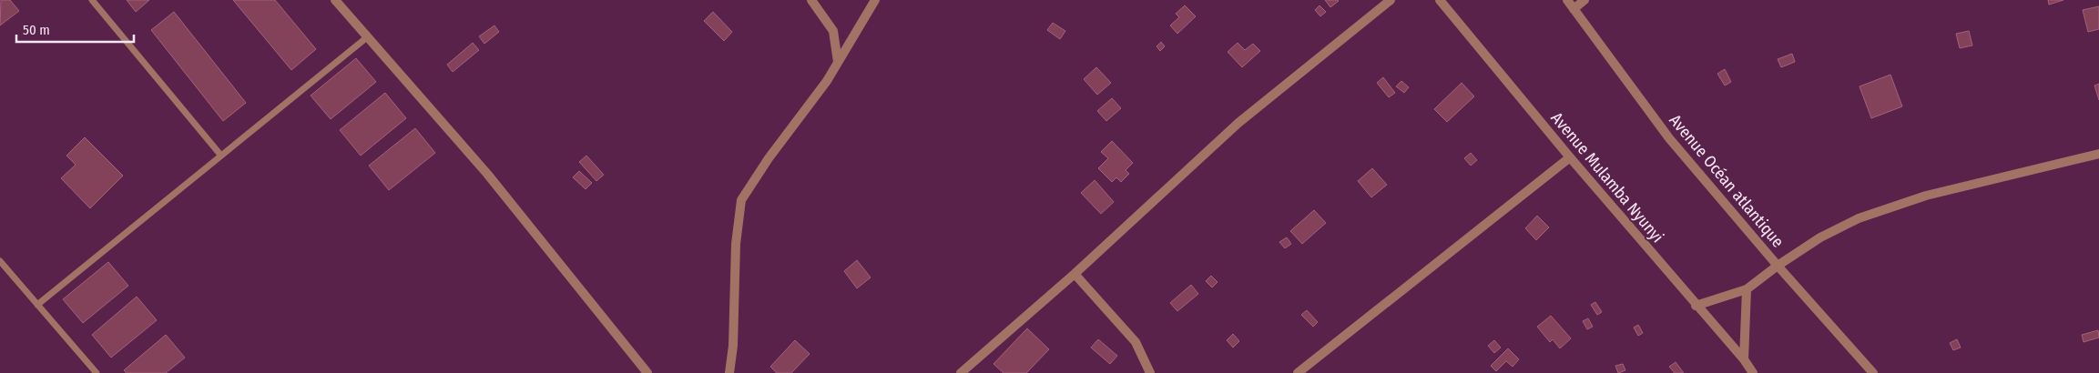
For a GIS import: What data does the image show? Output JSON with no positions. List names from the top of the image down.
{
  "streets": {
    "street": ["Avenue Mulamba Nyunyi", "Avenue Océan atlantique"]
  },
  "scale_bar": "50 m"
}
